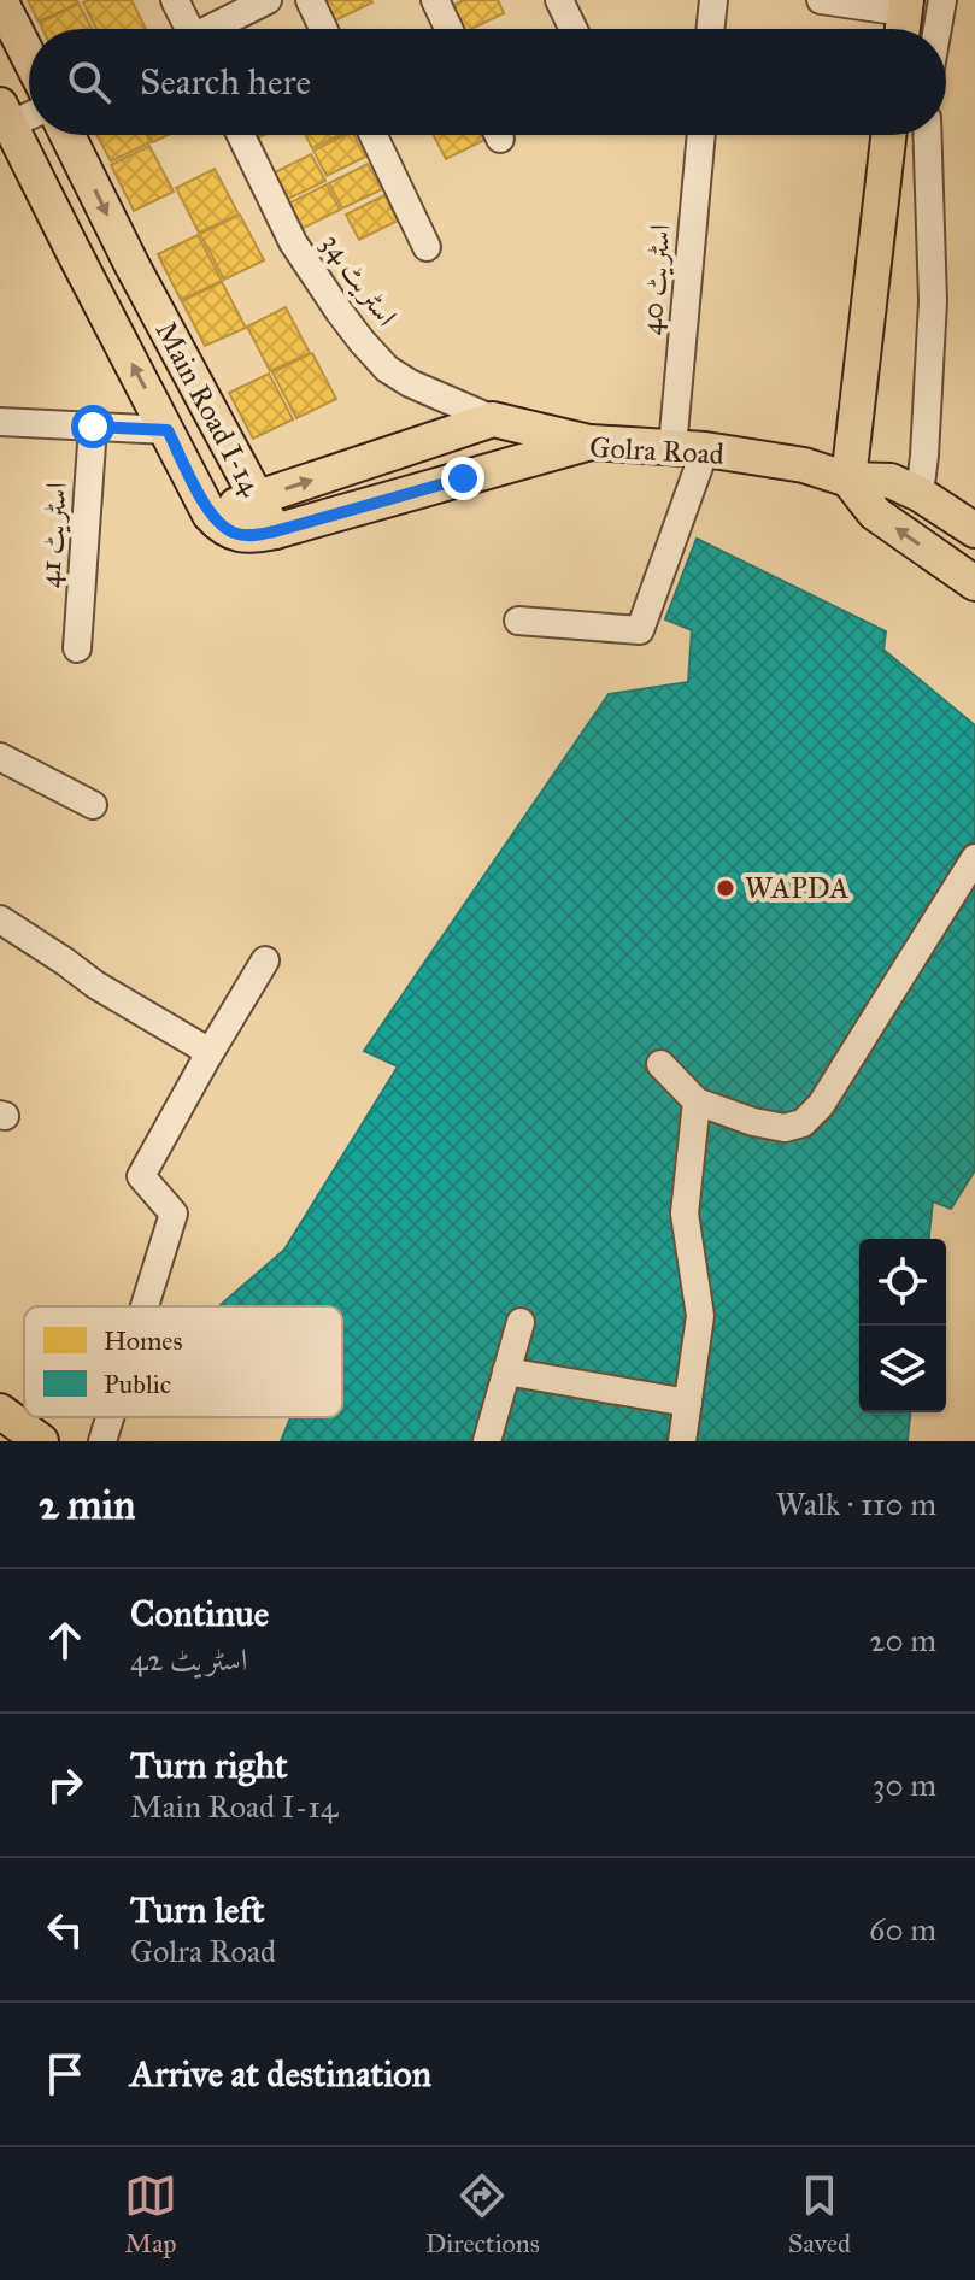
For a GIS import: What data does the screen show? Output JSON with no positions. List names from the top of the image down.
{
  "streets": {
    "main road": ["Main Road I-14", "Golra Road"],
    "street": ["اسٹریٹ 34", "اسٹریٹ 40", "اسٹریٹ 41"]
  },
  "crossings": [
    ["اسٹریٹ 40", "Golra Road"],
    ["Main Road I-14", "Golra Road"]
  ],
  "places": ["WAPDA"],
  "legend": ["Homes", "Public"],
  "page": {
    "search": "Search here",
    "heading": ["2 min", "Walk · 110 m"],
    "list": [
      ["Continue", "اسٹریٹ 42", "20 m"],
      ["Turn right", "Main Road I-14", "30 m"],
      ["Turn left", "Golra Road", "60 m"],
      "Arrive at destination"
    ],
    "nav": ["Map", "Directions", "Saved"]
  }
}
